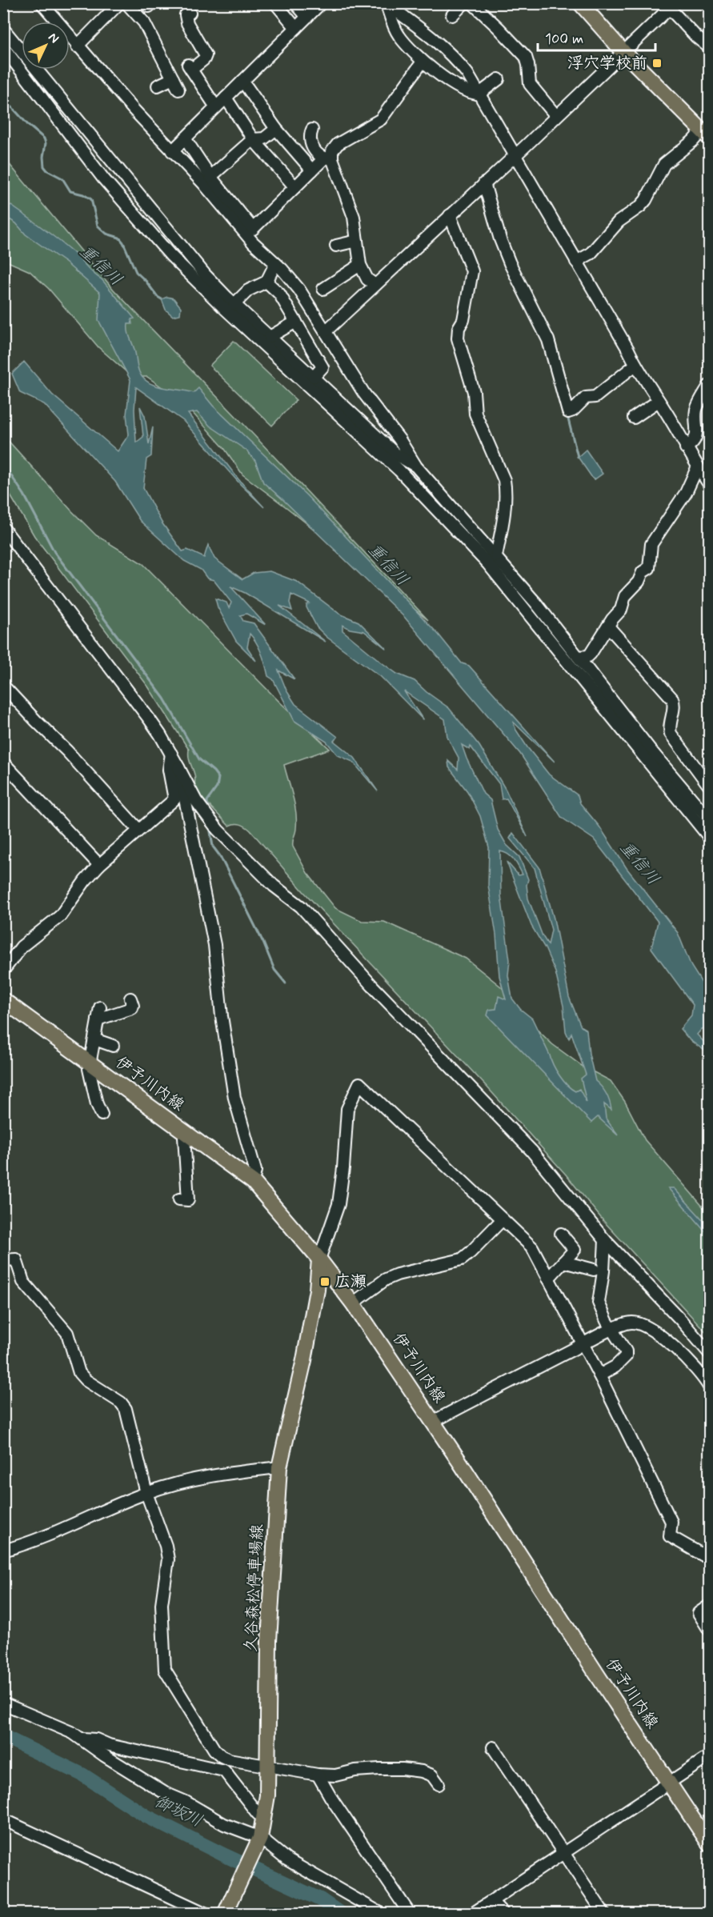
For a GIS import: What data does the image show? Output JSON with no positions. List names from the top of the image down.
{
  "streets": {
    "main road": ["伊予川内線", "久谷森松停車場線"]
  },
  "crossings": [
    ["伊予川内線", "久谷森松停車場線"]
  ],
  "water": ["重信川", "御坂川"],
  "places": {
    "transit": ["浮穴学校前", "広瀬"]
  },
  "scale_bar": "100 m",
  "north": "top right"
}
